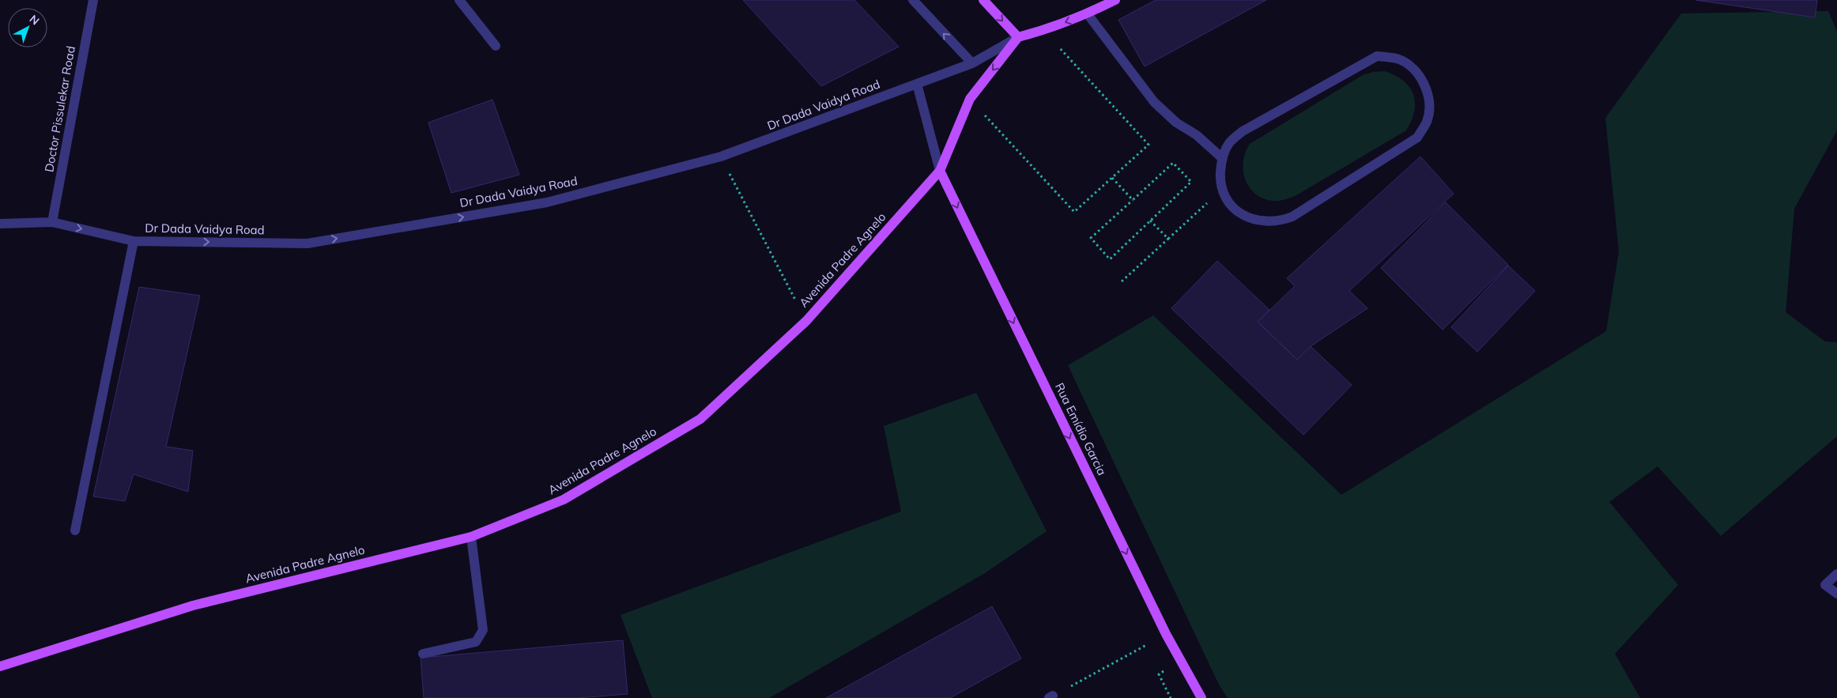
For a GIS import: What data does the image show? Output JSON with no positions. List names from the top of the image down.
{
  "streets": {
    "main road": ["Avenida Padre Agnelo", "Rua Emídio Garcia"],
    "street": ["Dr Dada Vaidya Road", "Doctor Pissulekar Road"]
  },
  "crossings": [
    ["Dr Dada Vaidya Road", "Doctor Pissulekar Road"],
    ["Dr Dada Vaidya Road", "Rua Emídio Garcia"],
    ["Avenida Padre Agnelo", "Rua Emídio Garcia"]
  ],
  "one_way": ["Dr Dada Vaidya Road", "Rua Emídio Garcia"],
  "north": "top right"
}
